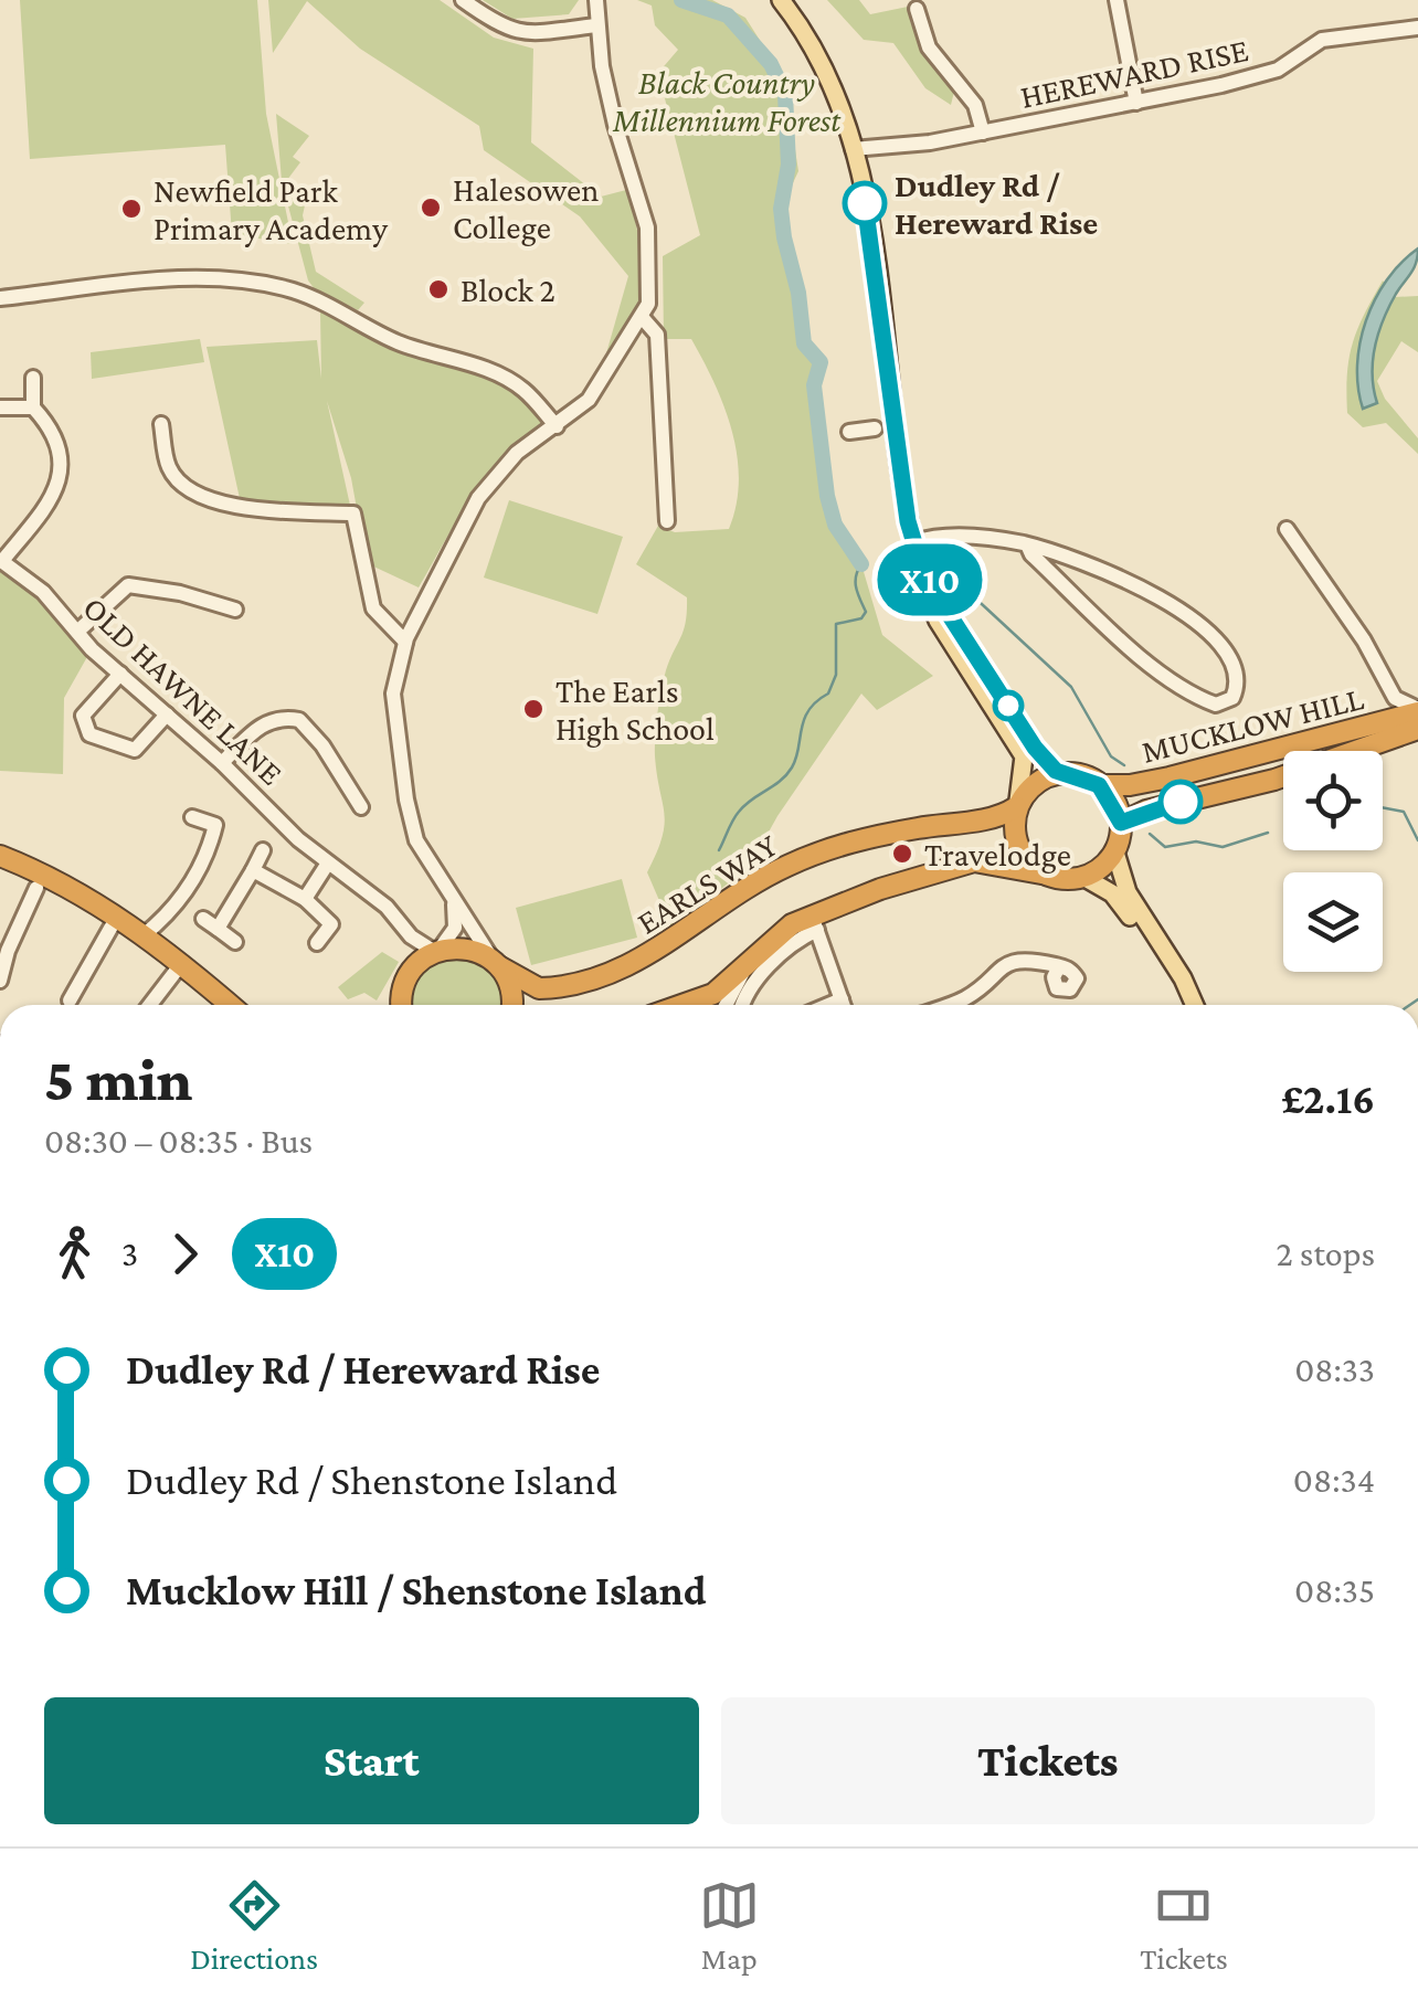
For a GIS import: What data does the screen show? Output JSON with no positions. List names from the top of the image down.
{
  "streets": {
    "highway": ["MUCKLOW HILL", "EARLS WAY"],
    "street": ["HEREWARD RISE", "OLD HAWNE LANE"]
  },
  "crossings": [
    ["OLD HAWNE LANE", "EARLS WAY"],
    ["MUCKLOW HILL", "EARLS WAY"]
  ],
  "parks": ["Black Country Millennium Forest"],
  "places": [
    "Dudley Rd / Hereward Rise",
    "Halesowen College",
    "Newfield Park Primary Academy",
    "Block 2",
    "The Earls High School",
    "Travelodge"
  ],
  "lines": ["bus line X10"],
  "page": {
    "on_map": "X10",
    "heading": ["5 min", "08:30 – 08:35 · Bus", "£2.16"],
    "legs": ["3", "X10", "2 stops"],
    "list": [
      {
        "name": "Dudley Rd / Hereward Rise",
        "value": "08:33"
      },
      {
        "name": "Dudley Rd / Shenstone Island",
        "value": "08:34"
      },
      {
        "name": "Mucklow Hill / Shenstone Island",
        "value": "08:35"
      }
    ],
    "buttons": ["Start", "Tickets"],
    "tabs": ["Directions", "Map", "Tickets"]
  }
}
